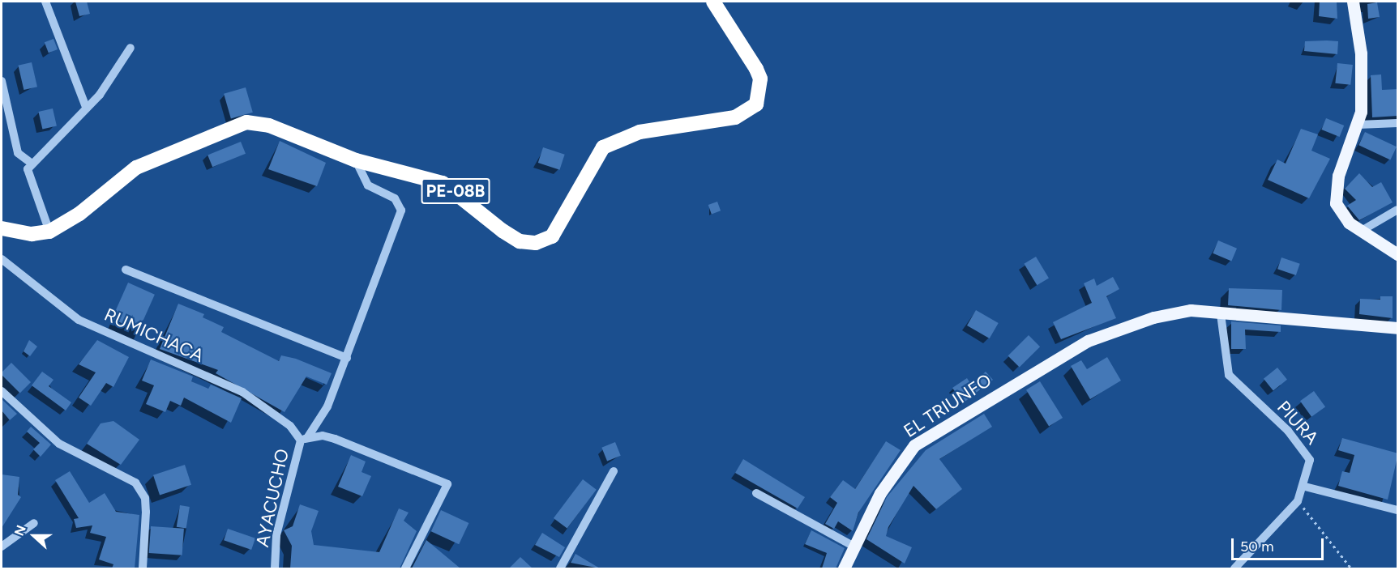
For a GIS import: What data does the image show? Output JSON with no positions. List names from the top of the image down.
{
  "streets": {
    "highway": ["PE-08B"],
    "main road": ["EL TRIUNFO"],
    "street": ["RUMICHACA", "PIURA", "AYACUCHO"]
  },
  "crossings": [
    ["PE-08B", "AYACUCHO"],
    ["RUMICHACA", "AYACUCHO"],
    ["EL TRIUNFO", "PIURA"]
  ],
  "scale_bar": "50 m",
  "north": "left"
}
